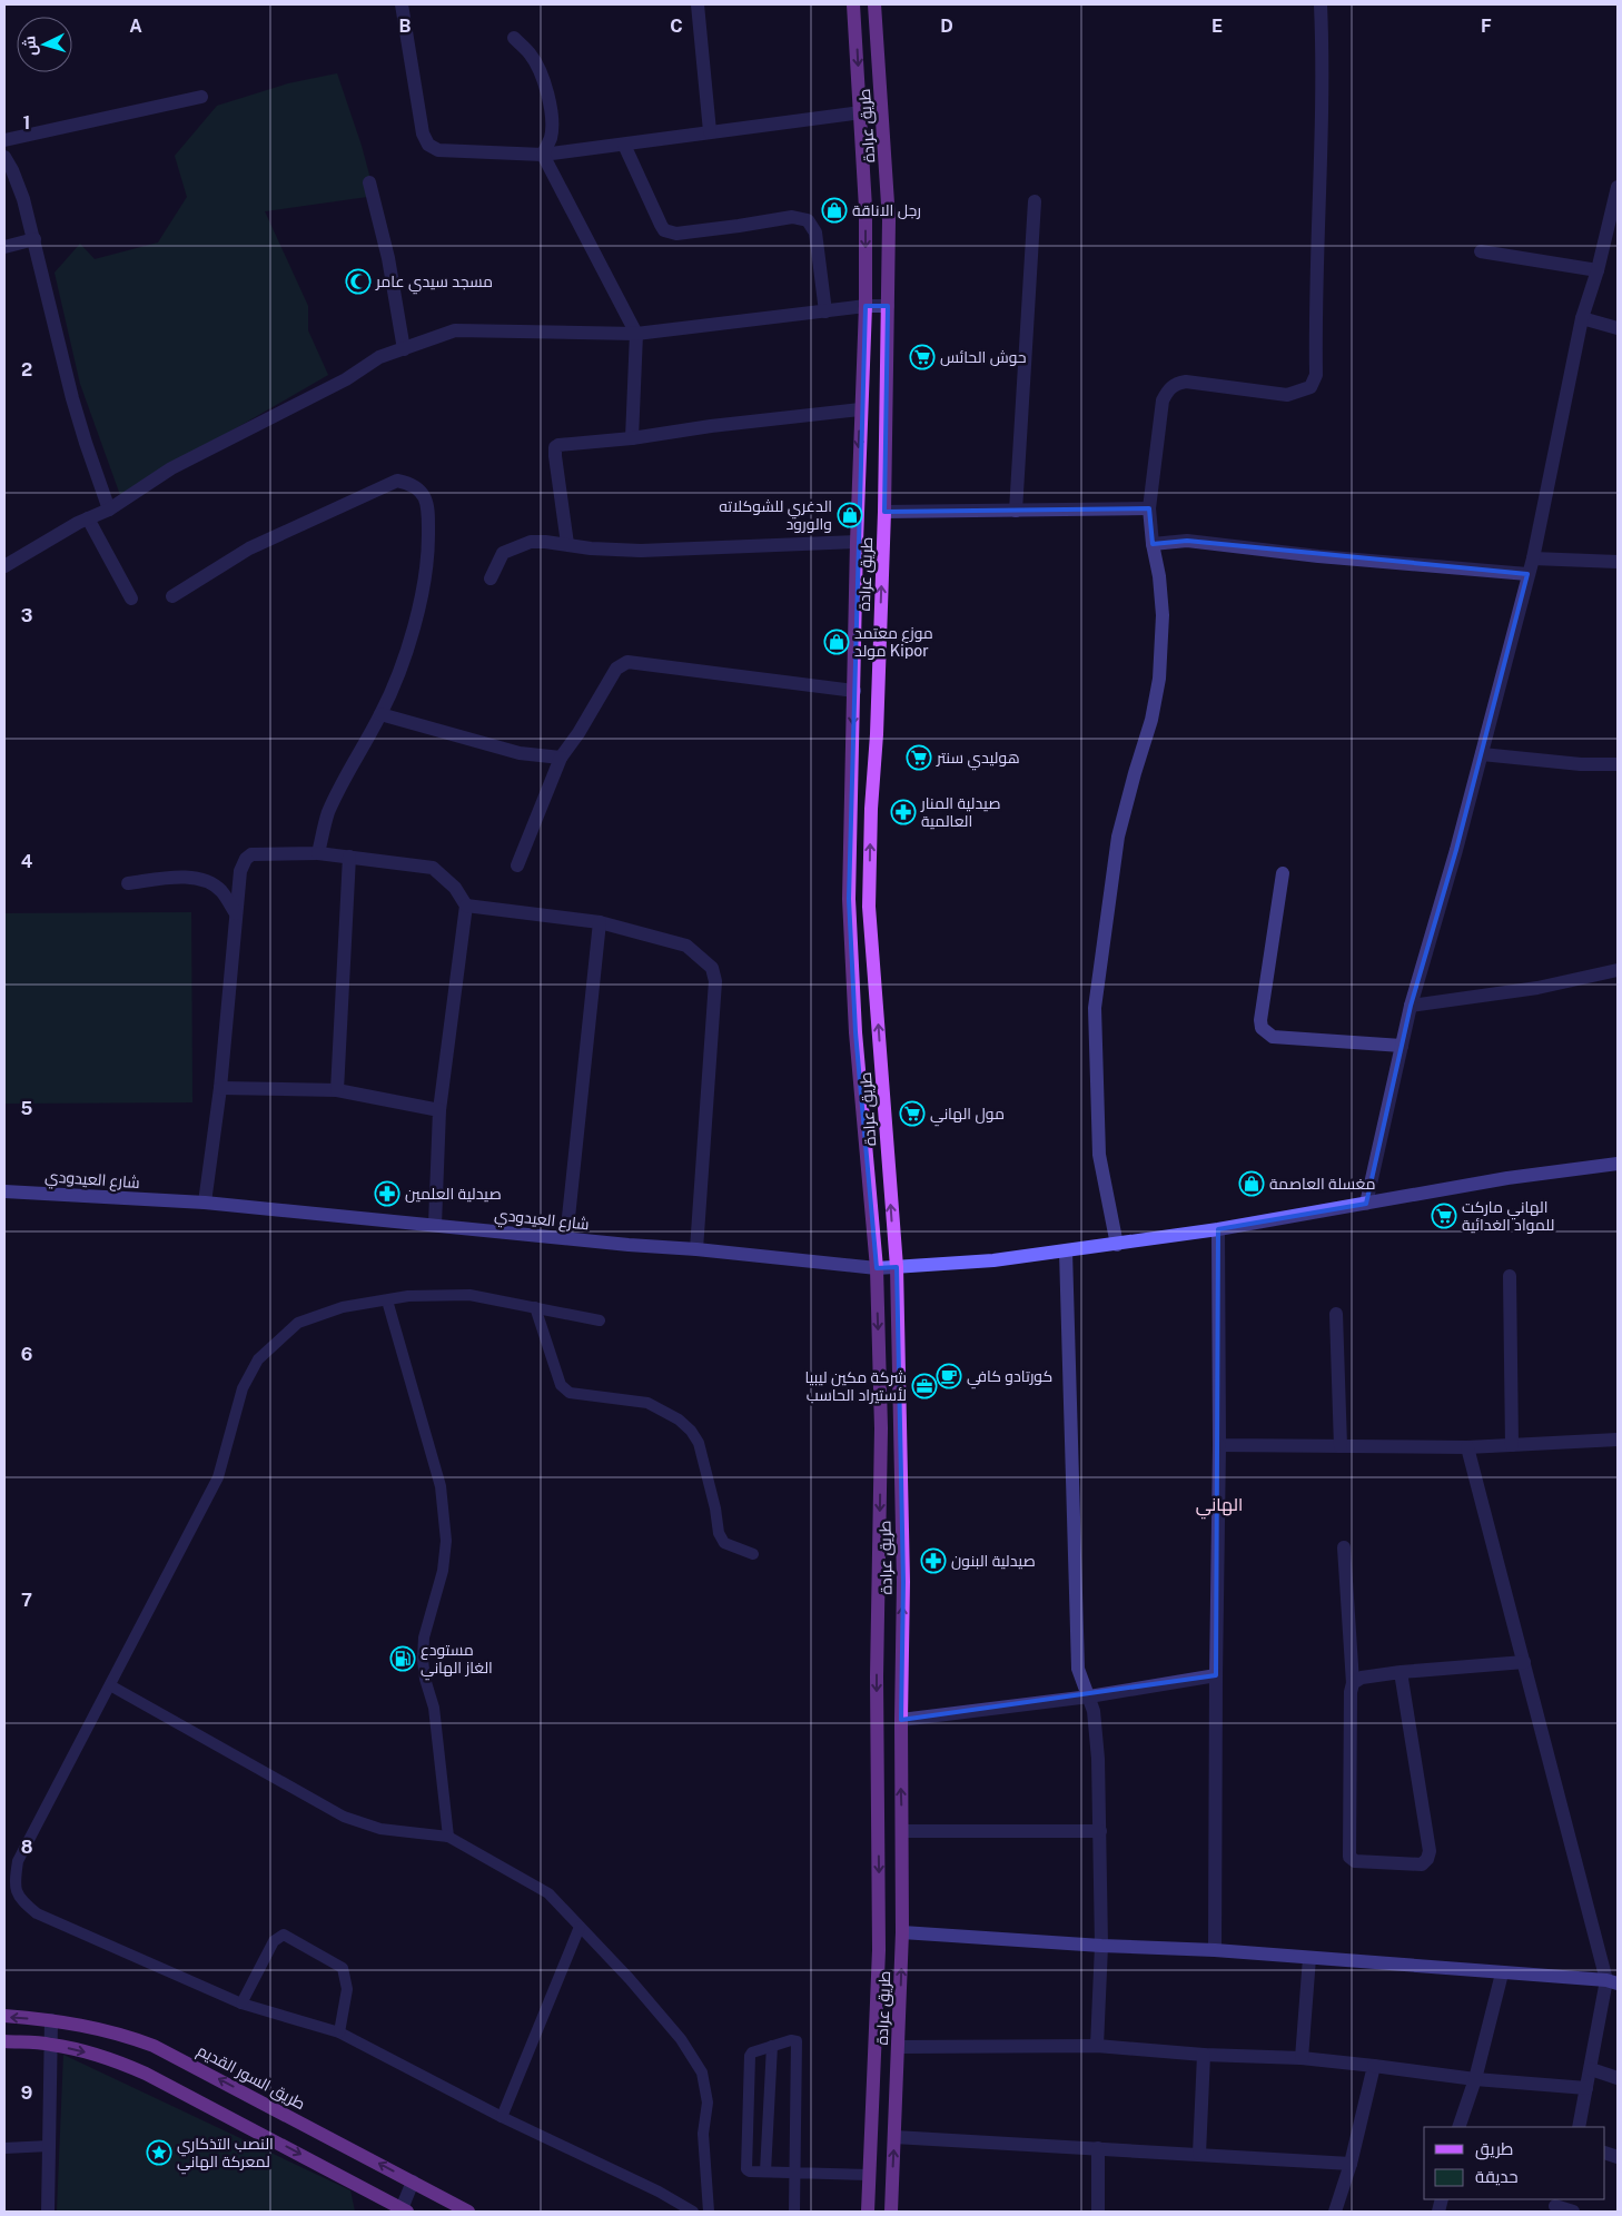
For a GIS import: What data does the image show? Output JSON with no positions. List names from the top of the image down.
{
  "streets": {
    "main road": ["طريق عرادة", "طريق السور القديم"],
    "street": ["شارع العيدودي"]
  },
  "crossings": [
    ["طريق عرادة", "شارع العيدودي"]
  ],
  "districts": ["الهاني"],
  "places": {
    "shop": [
      "رجل الاناقة",
      "الدغري للشوكلاته والورود",
      "موزع معتمد مولد Kipor",
      "مغسلة العاصمة"
    ],
    "mosque": ["مسجد سيدي عامر"],
    "supermarket": [
      "حوش الحائس",
      "هوليدي سنتر",
      "مول الهاني",
      "الهاني ماركت للمواد الغدائية"
    ],
    "pharmacy": ["صيدلية المنار العالمية", "صيدلية العلمين", "صيدلية البنون"],
    "cafe": ["كورتادو كافي"],
    "office": ["شركة مكين ليبيا لأستيراد الحاسب"],
    "fuel station": ["مستودع الغاز الهاني"],
    "place": ["النصب التذكاري لمعركة الهاني"]
  },
  "legend": ["طريق", "حديقة"],
  "north": "left",
  "grid": {
    "columns": [
      "A",
      "B",
      "C",
      "D",
      "E",
      "F"
    ],
    "rows": [
      "1",
      "2",
      "3",
      "4",
      "5",
      "6",
      "7",
      "8",
      "9"
    ]
  }
}
